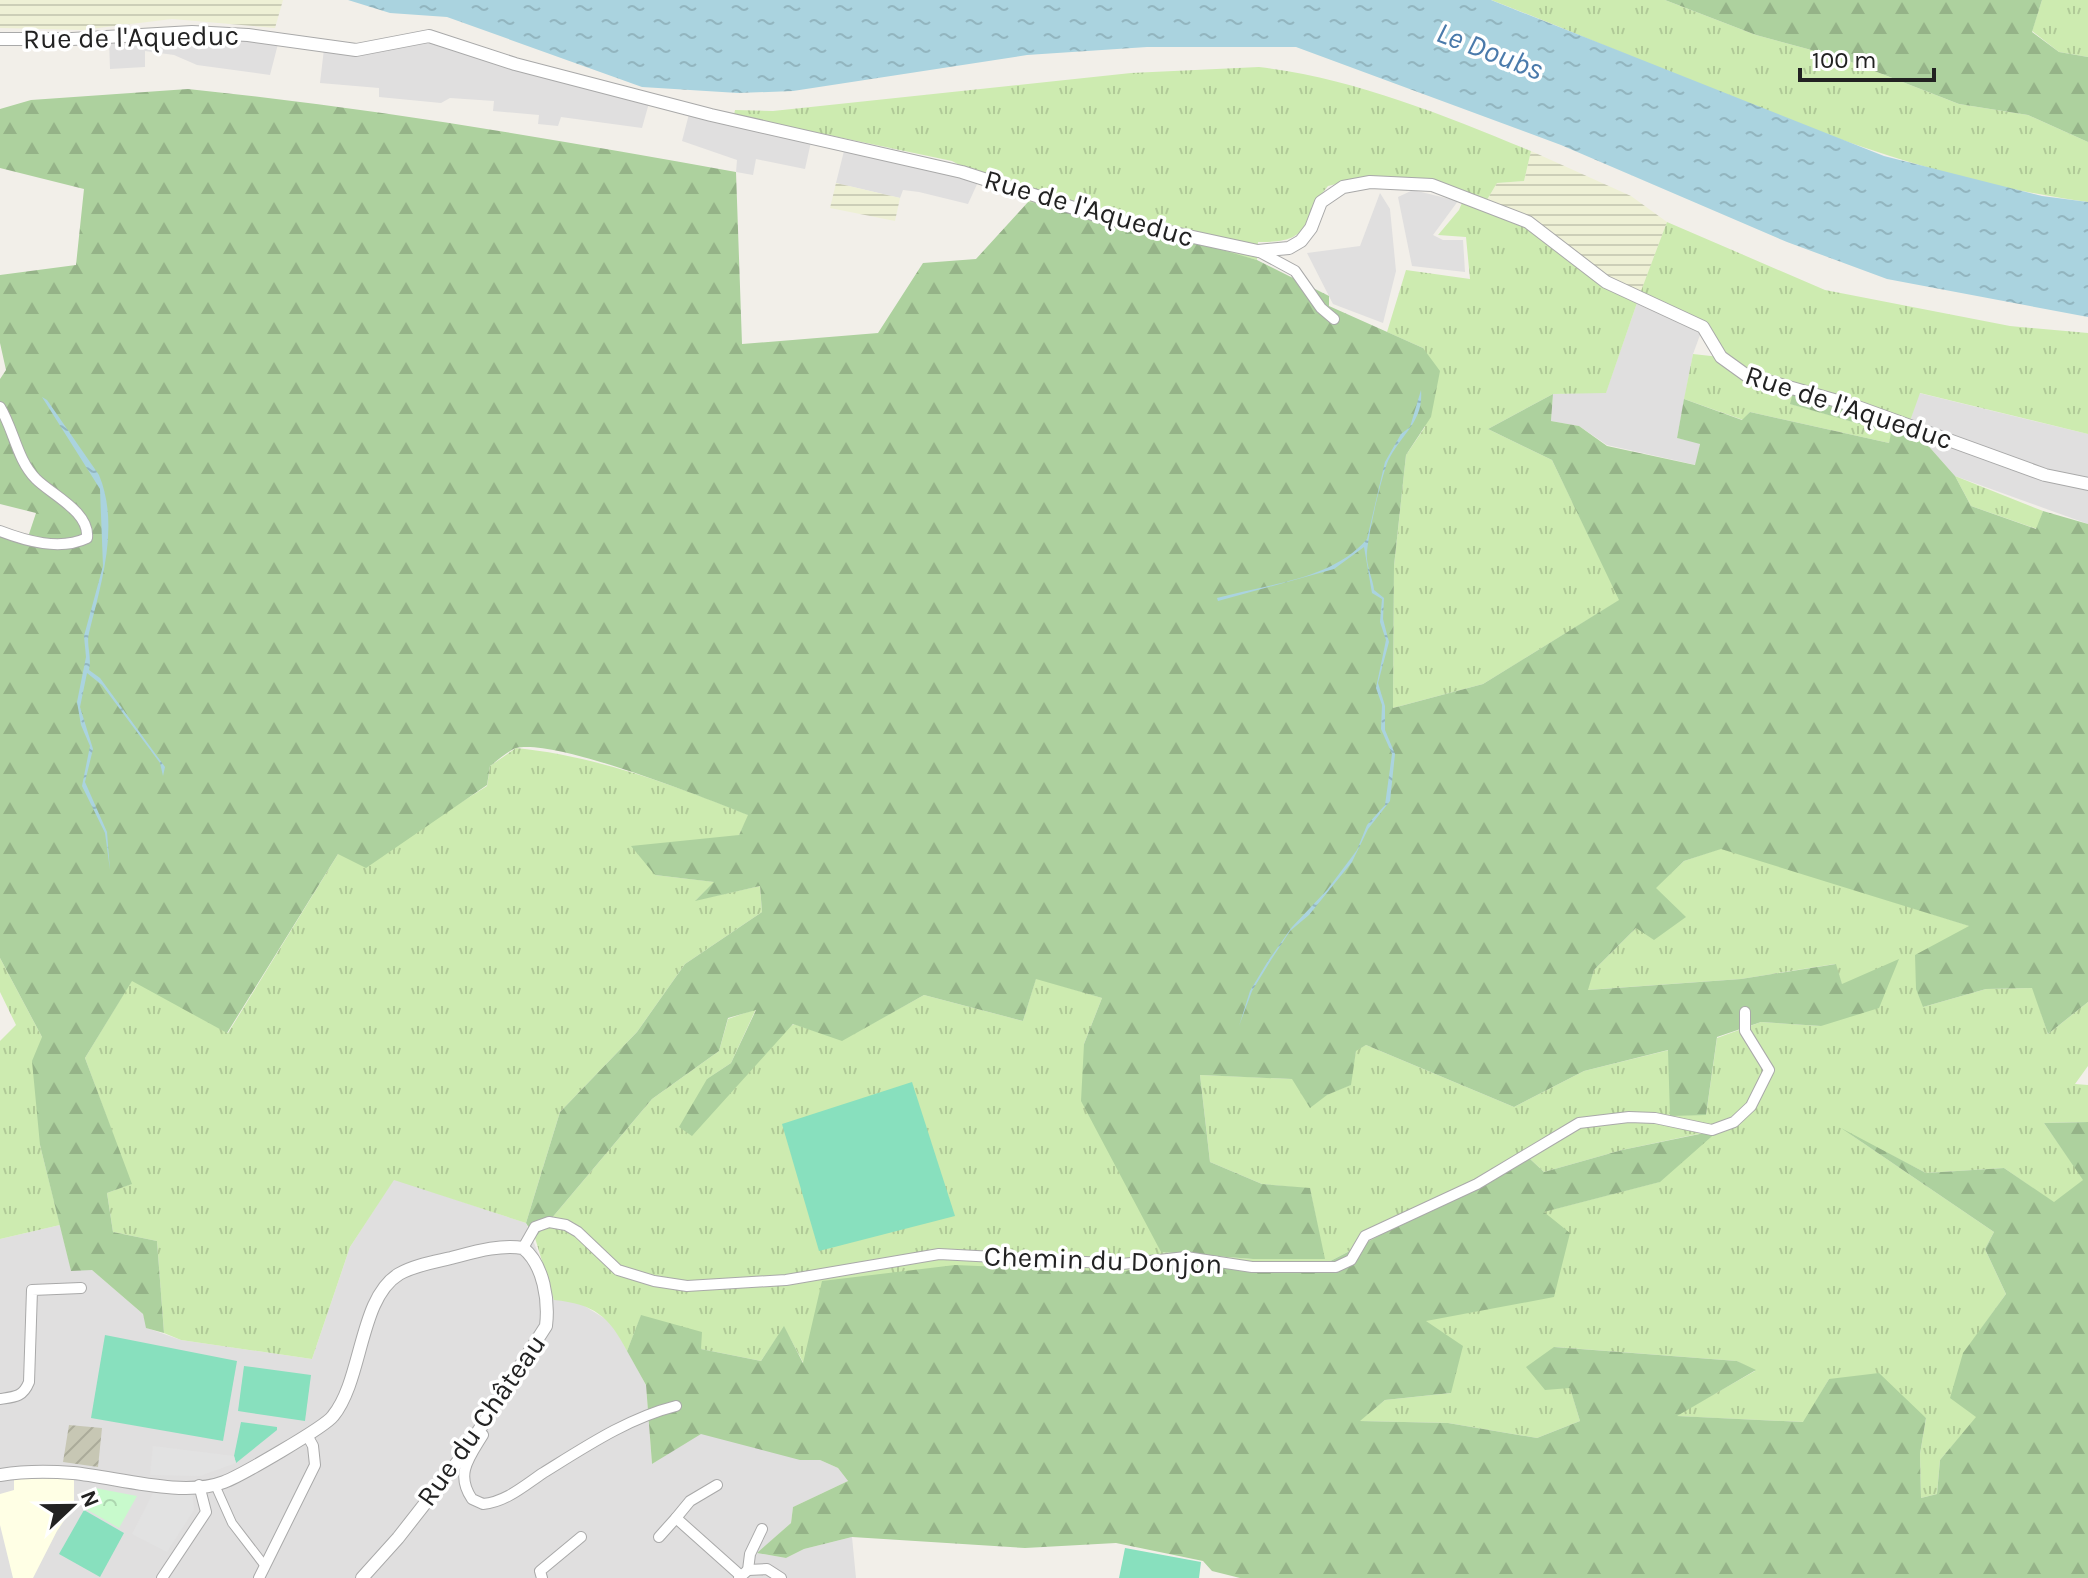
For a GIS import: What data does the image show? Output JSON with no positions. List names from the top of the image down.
{
  "streets": {
    "street": ["Rue de l'Aqueduc", "Chemin du Donjon", "Rue du Château"]
  },
  "crossings": [
    ["Chemin du Donjon", "Rue du Château"]
  ],
  "water": ["Le Doubs"],
  "scale_bar": "100 m",
  "north": "right"
}
